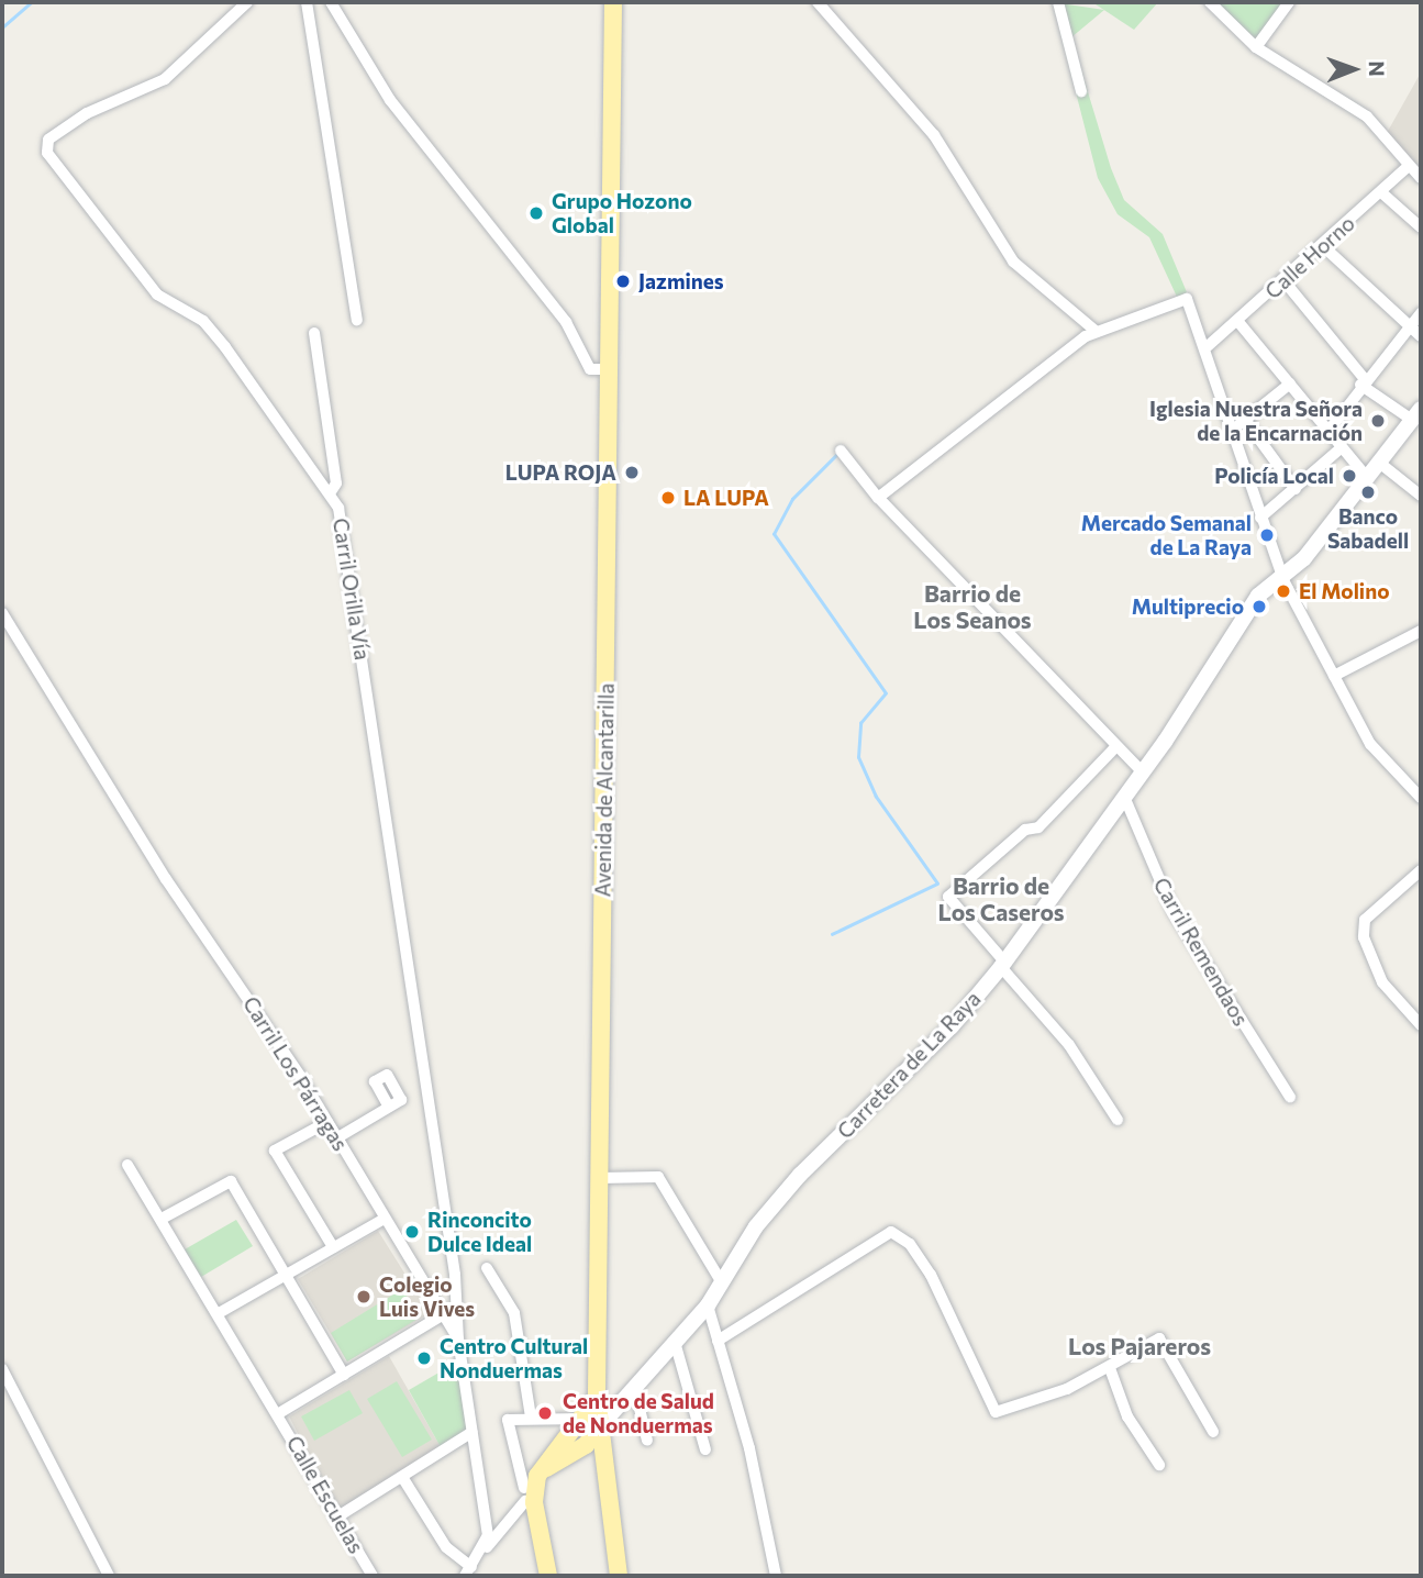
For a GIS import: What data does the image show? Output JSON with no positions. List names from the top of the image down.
{
  "streets": {
    "main road": ["Avenida de Alcantarilla", "Carretera de La Raya"],
    "street": [
      "Calle Horno",
      "Carril Orilla Vía",
      "Carril Remendaos",
      "Carril Los Párragas",
      "Calle Escuelas"
    ]
  },
  "crossings": [
    ["Carril Orilla Vía", "Carril Los Párragas"],
    ["Avenida de Alcantarilla", "Carretera de La Raya"],
    ["Carril Remendaos", "Carretera de La Raya"]
  ],
  "districts": ["Barrio de Los Seanos", "Barrio de Los Caseros", "Los Pajareros"],
  "places": [
    "Grupo Hozono Global",
    "Jazmines",
    "Iglesia Nuestra Señora de la Encarnación",
    "LUPA ROJA",
    "Policía Local",
    "Banco Sabadell",
    "LA LUPA",
    "Mercado Semanal de La Raya",
    "El Molino",
    "Multiprecio",
    "Rinconcito Dulce Ideal",
    "Colegio Luis Vives",
    "Centro Cultural Nonduermas",
    "Centro de Salud de Nonduermas"
  ],
  "north": "right"
}
